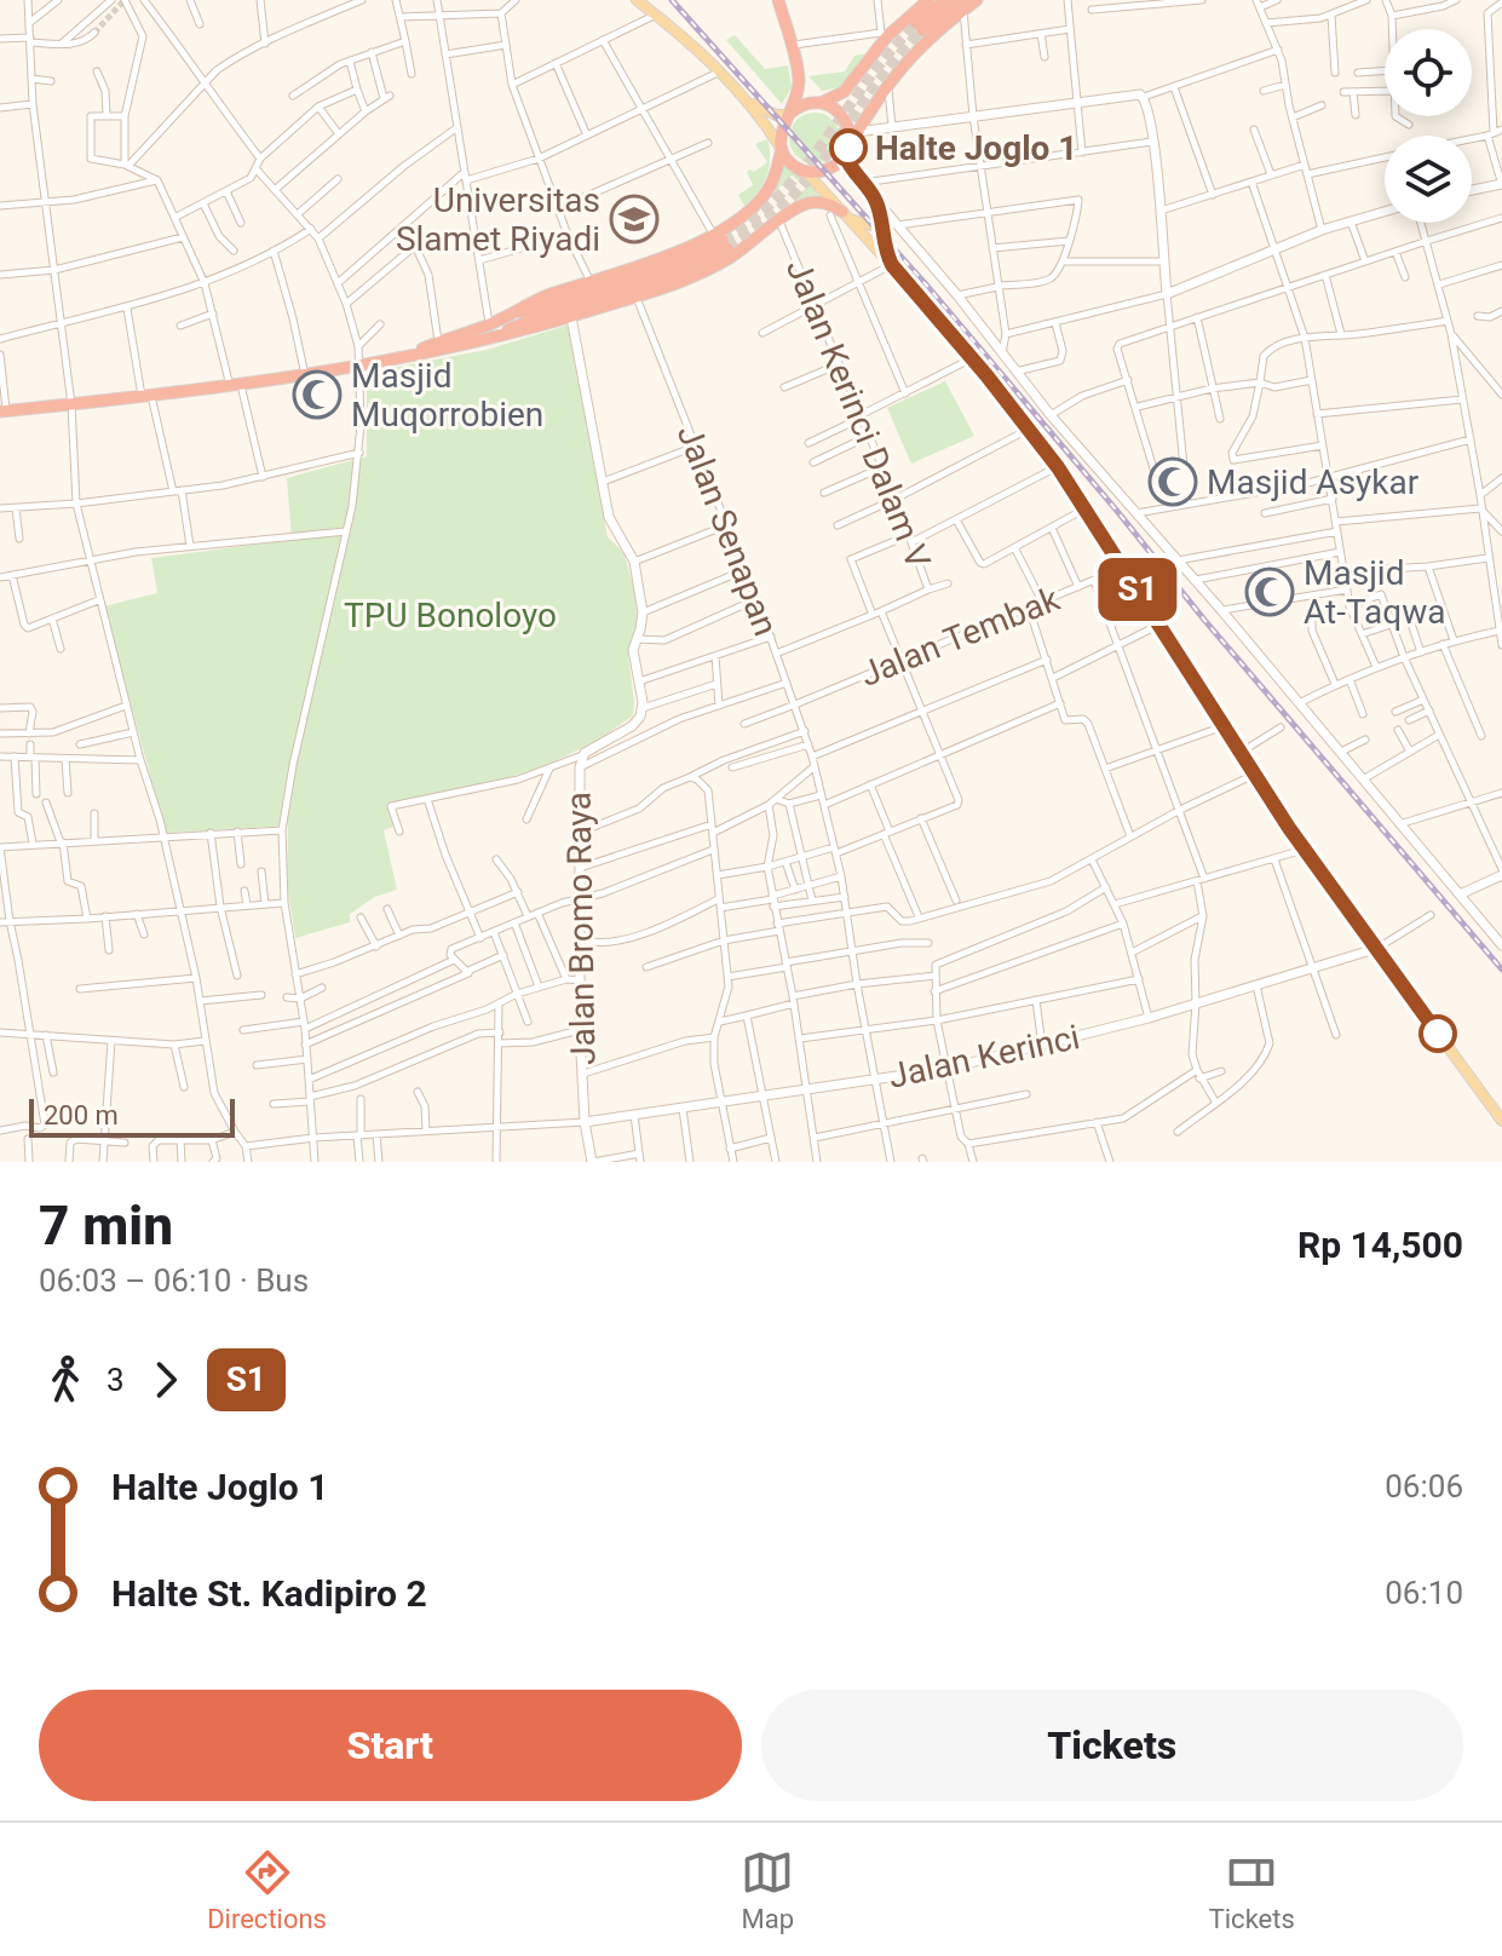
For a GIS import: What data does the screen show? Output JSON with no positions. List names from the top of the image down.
{
  "streets": {
    "street": [
      "Jalan Kerinci Dalam V",
      "Jalan Senapan",
      "Jalan Tembak",
      "Jalan Bromo Raya",
      "Jalan Kerinci"
    ]
  },
  "crossings": [
    ["Jalan Senapan", "Jalan Tembak"],
    ["Jalan Senapan", "Jalan Kerinci"],
    ["Jalan Bromo Raya", "Jalan Kerinci"]
  ],
  "parks": ["TPU Bonoloyo"],
  "places": {
    "other": ["Halte Joglo 1"],
    "school or university": ["Universitas Slamet Riyadi"],
    "mosque": ["Masjid Muqorrobien", "Masjid Asykar", "Masjid At-Taqwa"]
  },
  "lines": ["bus line S1"],
  "scale_bar": "200 m",
  "page": {
    "on_map": "S1",
    "scale": "200 m",
    "heading": ["7 min", "06:03 – 06:10 · Bus", "Rp 14,500"],
    "legs": ["3", "S1"],
    "list": [
      {
        "name": "Halte Joglo 1",
        "value": "06:06"
      },
      {
        "name": "Halte St. Kadipiro 2",
        "value": "06:10"
      }
    ],
    "buttons": ["Start", "Tickets"],
    "tabs": ["Directions", "Map", "Tickets"]
  }
}
